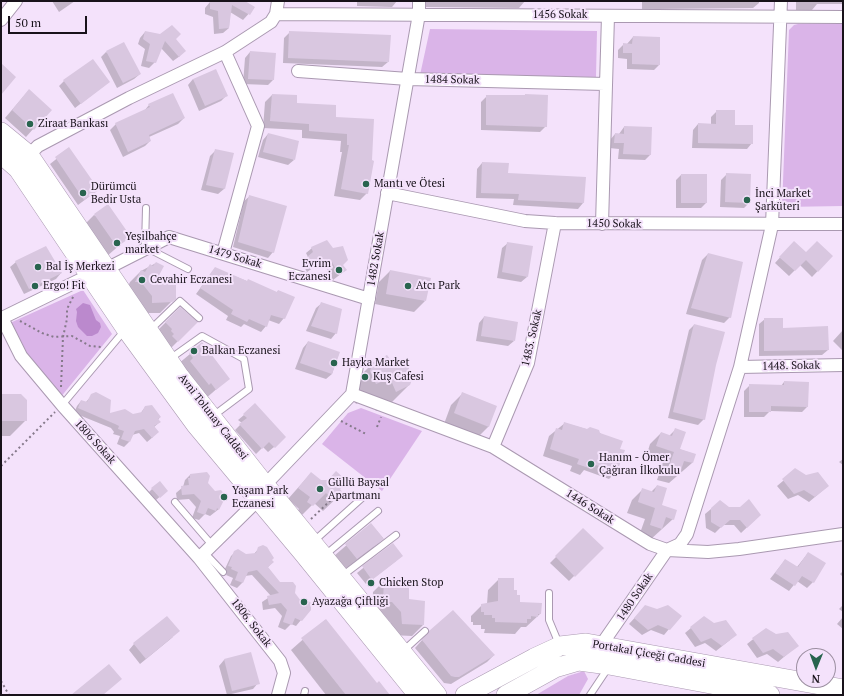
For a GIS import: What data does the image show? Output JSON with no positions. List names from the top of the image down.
{
  "streets": {
    "main road": ["Avni Tolunay Caddesi", "Portakal Çiceği Caddesi"],
    "street": [
      "1456 Sokak",
      "1484 Sokak",
      "1450 Sokak",
      "1479 Sokak",
      "1482 Sokak",
      "1483. Sokak",
      "1448. Sokak",
      "1806 Sokak",
      "1446 Sokak",
      "1480 Sokak",
      "1806. Sokak"
    ]
  },
  "crossings": [
    ["1456 Sokak", "1482 Sokak"],
    ["1484 Sokak", "1482 Sokak"],
    ["1450 Sokak", "1482 Sokak"],
    ["1450 Sokak", "1483. Sokak"],
    ["1479 Sokak", "1482 Sokak"],
    ["1479 Sokak", "Avni Tolunay Caddesi"],
    ["1479 Sokak", "1806 Sokak"],
    ["1482 Sokak", "1446 Sokak"],
    ["1483. Sokak", "1446 Sokak"],
    ["1806 Sokak", "1806. Sokak"],
    ["1446 Sokak", "1480 Sokak"],
    ["1480 Sokak", "Portakal Çiceği Caddesi"]
  ],
  "places": [
    "Ziraat Bankası",
    "Mantı ve Ötesi",
    "Dürümcü Bedir Usta",
    "İnci Market Şarküteri",
    "Yeşilbahçe market",
    "Bal İş Merkezi",
    "Evrim Eczanesi",
    "Cevahir Eczanesi",
    "Ergo! Fit",
    "Atcı Park",
    "Balkan Eczanesi",
    "Hayka Market",
    "Kuş Cafesi",
    "Hanım - Ömer Çağıran İlkokulu",
    "Güllü Baysal Apartmanı",
    "Yaşam Park Eczanesi",
    "Chicken Stop",
    "Ayazağa Çiftliği"
  ],
  "scale_bar": "50 m",
  "north": "bottom"
}
